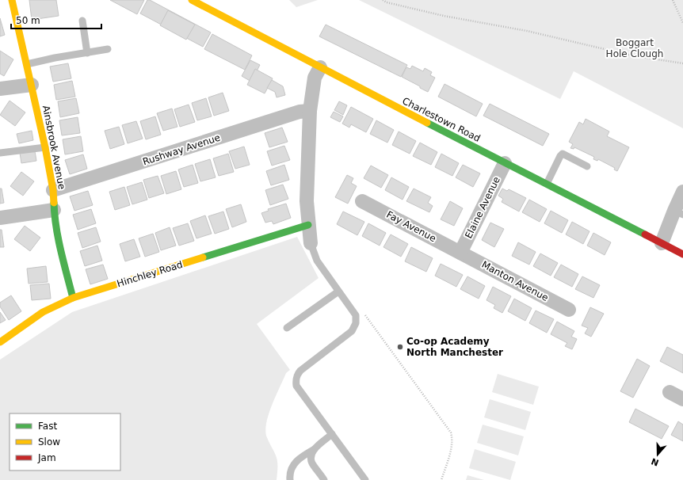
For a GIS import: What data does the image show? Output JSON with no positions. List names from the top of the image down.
{
  "streets": {
    "street": [
      "Charlestown Road",
      "Ainsbrook Avenue",
      "Rushway Avenue",
      "Elaine Avenue",
      "Fay Avenue",
      "Hinchley Road",
      "Manton Avenue"
    ]
  },
  "crossings": [
    ["Charlestown Road", "Elaine Avenue"],
    ["Ainsbrook Avenue", "Rushway Avenue"],
    ["Ainsbrook Avenue", "Hinchley Road"],
    ["Elaine Avenue", "Fay Avenue"],
    ["Elaine Avenue", "Manton Avenue"],
    ["Fay Avenue", "Manton Avenue"]
  ],
  "parks": ["Boggart Hole Clough"],
  "places": ["Co-op Academy North Manchester"],
  "legend": ["Fast", "Slow", "Jam"],
  "scale_bar": "50 m",
  "north": "bottom"
}
